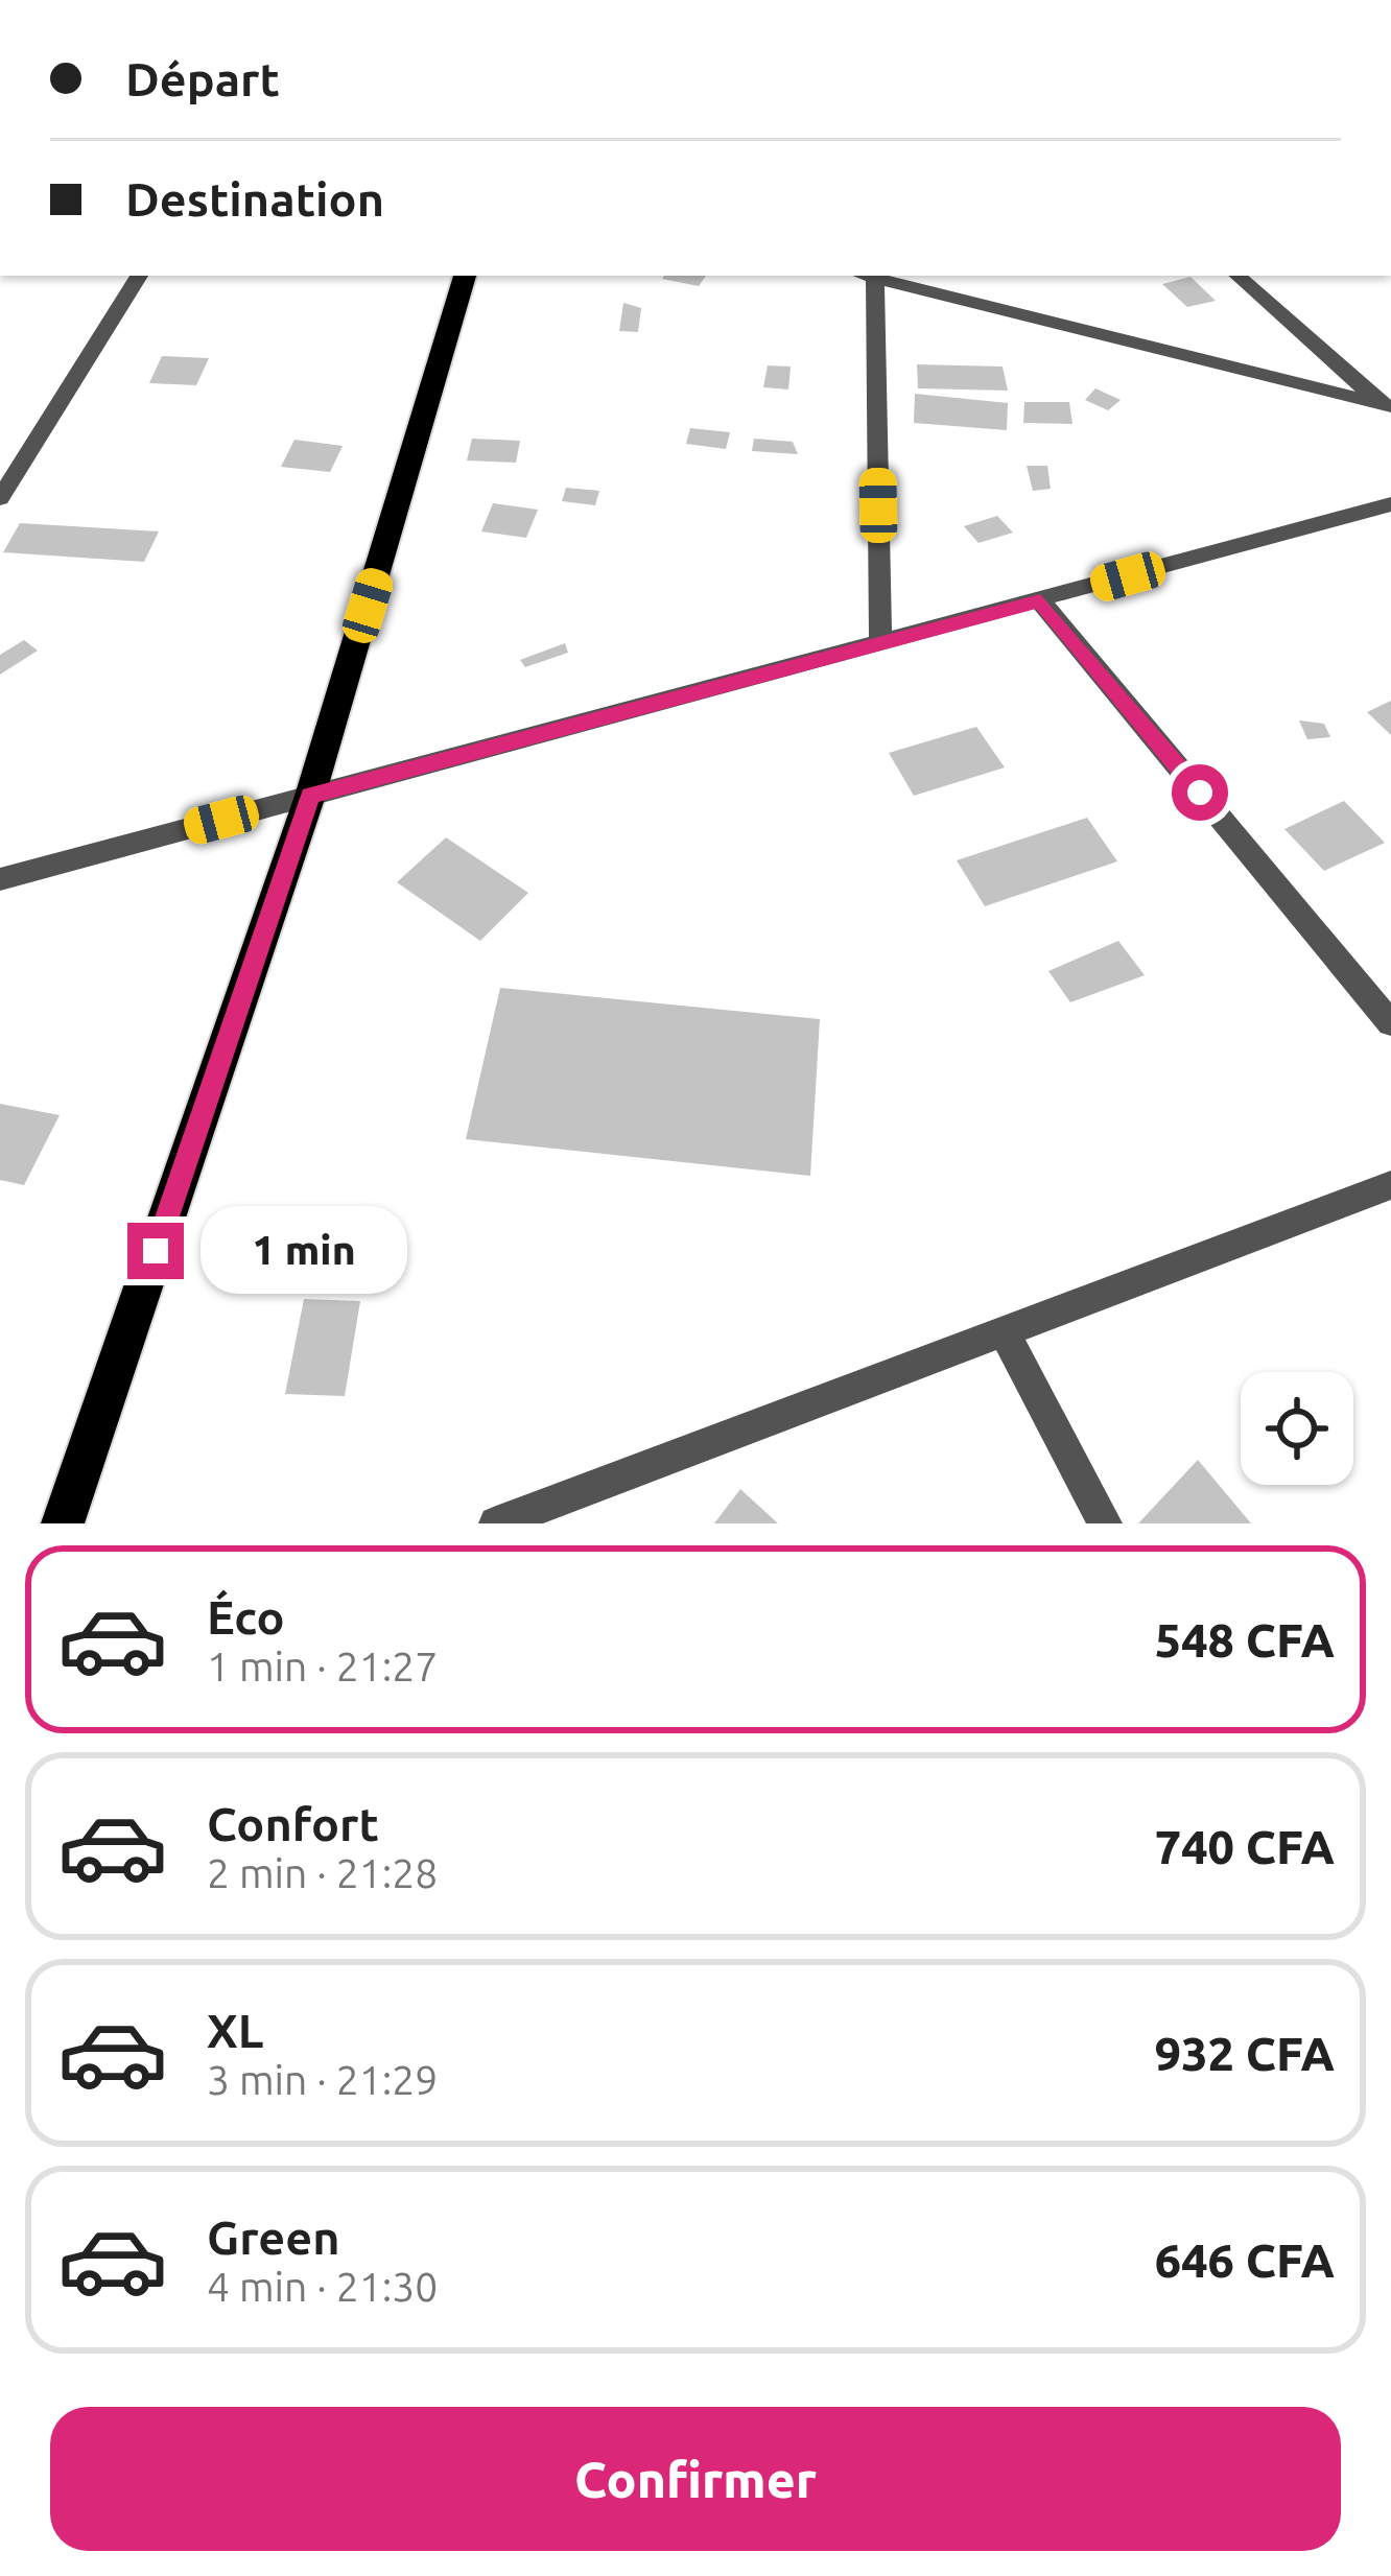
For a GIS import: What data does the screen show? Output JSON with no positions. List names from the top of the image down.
{
  "page": {
    "banner": ["Départ", "Destination"],
    "bubble": "1 min",
    "list": [
      {
        "name": "Éco",
        "note": "1 min · 21:27",
        "value": "548 CFA"
      },
      {
        "name": "Confort",
        "note": "2 min · 21:28",
        "value": "740 CFA"
      },
      {
        "name": "XL",
        "note": "3 min · 21:29",
        "value": "932 CFA"
      },
      {
        "name": "Green",
        "note": "4 min · 21:30",
        "value": "646 CFA"
      }
    ],
    "buttons": "Confirmer"
  }
}
